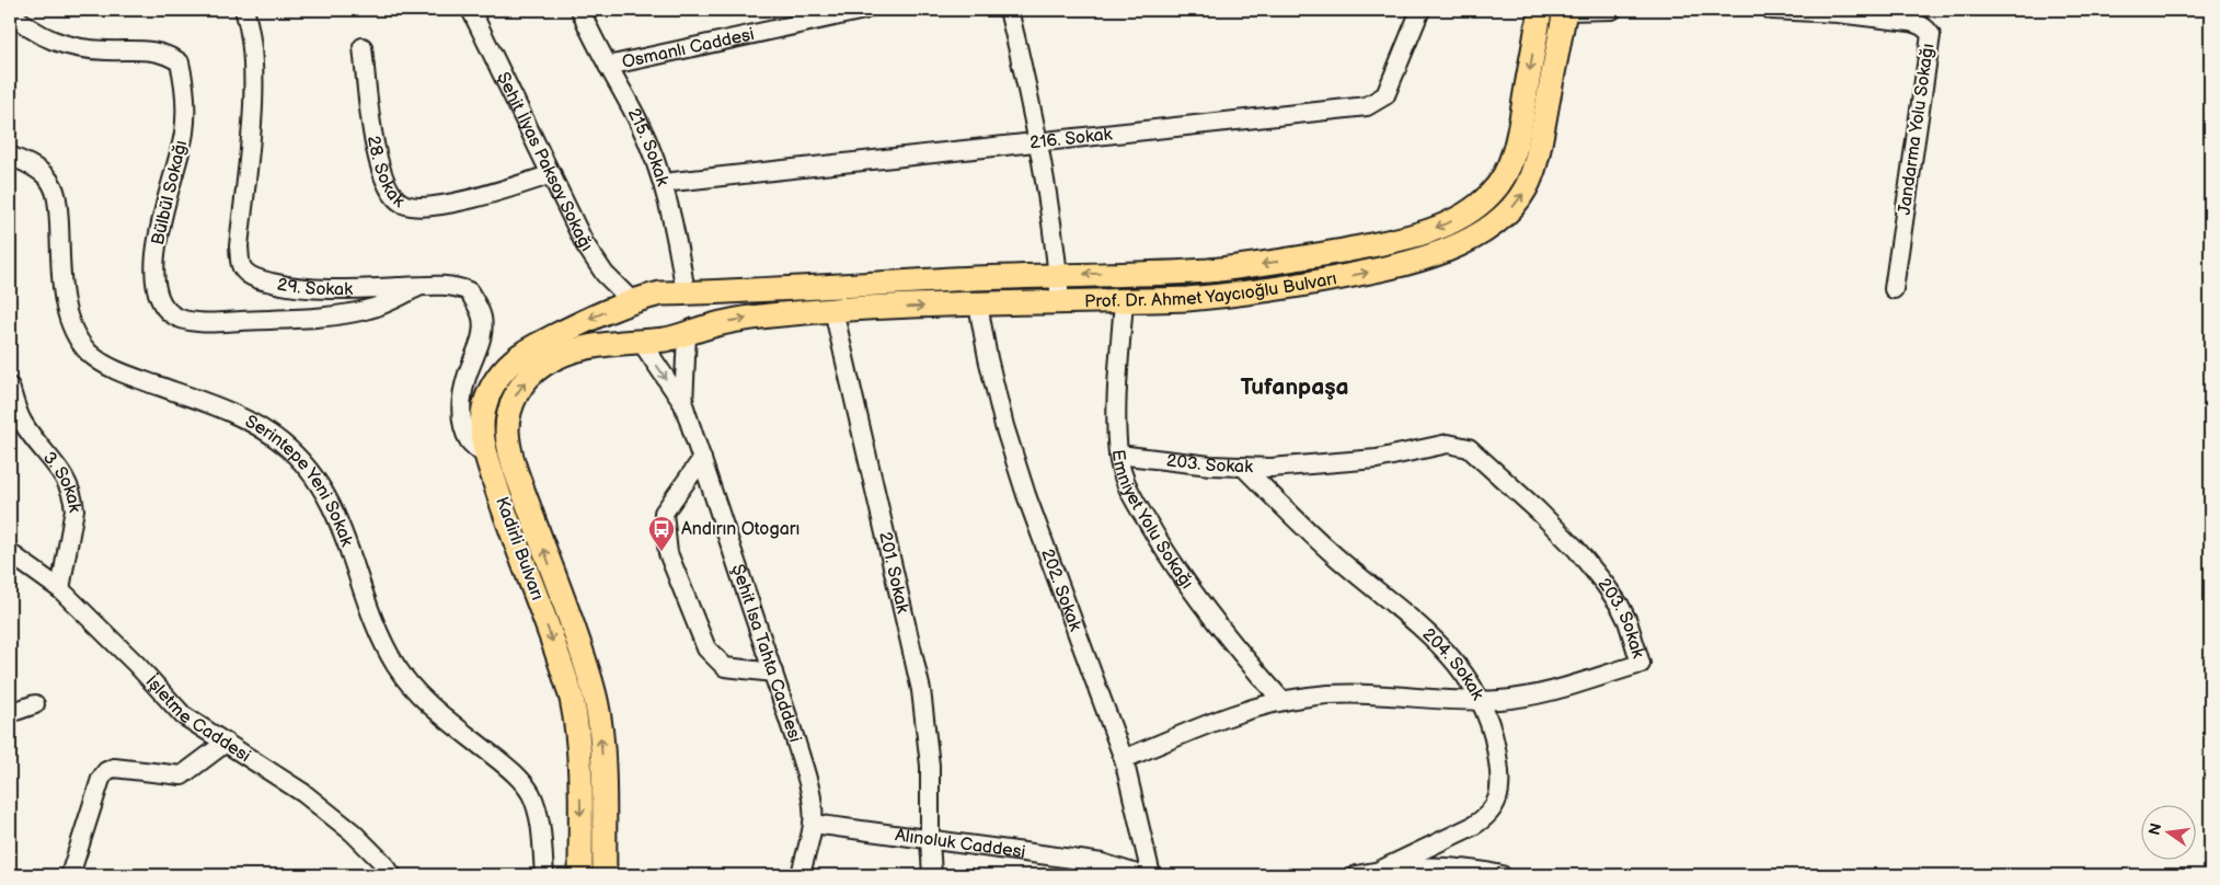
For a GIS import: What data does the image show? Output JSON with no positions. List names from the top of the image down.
{
  "streets": {
    "main road": ["Prof. Dr. Ahmet Yaycıoğlu Bulvarı", "Kadirli Bulvarı"],
    "street": [
      "Osmanlı Caddesi",
      "Jandarma Yolu Sokağı",
      "216. Sokak",
      "215. Sokak",
      "Şehit İlyas Paksoy Sokağı",
      "28. Sokak",
      "Bülbül Sokağı",
      "29. Sokak",
      "203. Sokak",
      "3. Sokak",
      "Serintepe Yeni Sokak",
      "Emniyet Yolu Sokağı",
      "201. Sokak",
      "202. Sokak",
      "Şehit İsa Tahta Caddesi",
      "204. Sokak",
      "İşletme Caddesi",
      "Alınoluk Caddesi"
    ]
  },
  "crossings": [
    ["Osmanlı Caddesi", "215. Sokak"],
    ["216. Sokak", "215. Sokak"],
    ["215. Sokak", "Şehit İlyas Paksoy Sokağı"],
    ["215. Sokak", "Prof. Dr. Ahmet Yaycıoğlu Bulvarı"],
    ["215. Sokak", "Kadirli Bulvarı"],
    ["215. Sokak", "Şehit İsa Tahta Caddesi"],
    ["Şehit İlyas Paksoy Sokağı", "28. Sokak"],
    ["Şehit İlyas Paksoy Sokağı", "Prof. Dr. Ahmet Yaycıoğlu Bulvarı"],
    ["Şehit İlyas Paksoy Sokağı", "Kadirli Bulvarı"],
    ["Şehit İlyas Paksoy Sokağı", "Şehit İsa Tahta Caddesi"],
    ["Bülbül Sokağı", "29. Sokak"],
    ["29. Sokak", "Kadirli Bulvarı"],
    ["Prof. Dr. Ahmet Yaycıoğlu Bulvarı", "Emniyet Yolu Sokağı"],
    ["Prof. Dr. Ahmet Yaycıoğlu Bulvarı", "Kadirli Bulvarı"],
    ["Prof. Dr. Ahmet Yaycıoğlu Bulvarı", "201. Sokak"],
    ["Prof. Dr. Ahmet Yaycıoğlu Bulvarı", "202. Sokak"],
    ["Prof. Dr. Ahmet Yaycıoğlu Bulvarı", "Şehit İsa Tahta Caddesi"],
    ["203. Sokak", "Emniyet Yolu Sokağı"],
    ["203. Sokak", "202. Sokak"],
    ["203. Sokak", "204. Sokak"],
    ["3. Sokak", "İşletme Caddesi"],
    ["Kadirli Bulvarı", "Şehit İsa Tahta Caddesi"],
    ["201. Sokak", "Alınoluk Caddesi"],
    ["Şehit İsa Tahta Caddesi", "Alınoluk Caddesi"]
  ],
  "districts": ["Tufanpaşa"],
  "places": {
    "bus stop": ["Andırın Otogarı"]
  },
  "north": "left"
}
